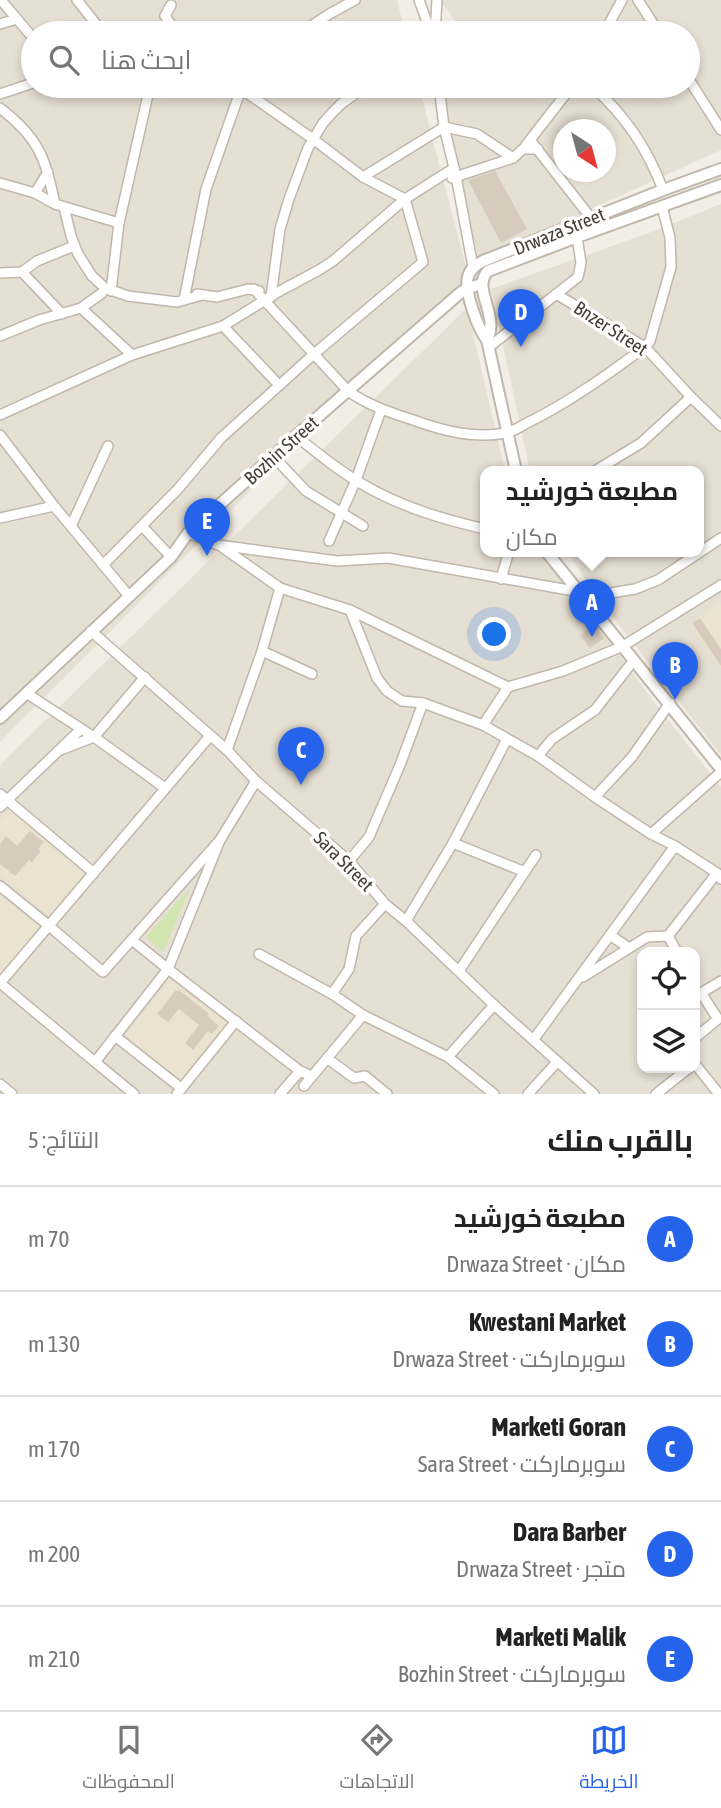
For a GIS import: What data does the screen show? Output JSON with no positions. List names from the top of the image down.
{
  "streets": {
    "street": [
      "Drwaza Street",
      "Bnzer Street",
      "Bozhin Street",
      "Sara Street"
    ]
  },
  "crossings": [
    ["Drwaza Street", "Bozhin Street"],
    ["Bozhin Street", "Sara Street"]
  ],
  "north": "bottom right",
  "page": {
    "search": "ابحث هنا",
    "pins": [
      "D",
      "E",
      "A",
      "B",
      "C"
    ],
    "popup": ["مطبعة خورشيد", "مكان"],
    "heading": ["بالقرب منك", "النتائج: 5"],
    "list": [
      {
        "mark": "A",
        "name": "مطبعة خورشيد",
        "note": "مكان · Drwaza Street",
        "value": "70 m"
      },
      {
        "mark": "B",
        "name": "Kwestani Market",
        "note": "سوبرماركت · Drwaza Street",
        "value": "130 m"
      },
      {
        "mark": "C",
        "name": "Marketi Goran",
        "note": "سوبرماركت · Sara Street",
        "value": "170 m"
      },
      {
        "mark": "D",
        "name": "Dara Barber",
        "note": "متجر · Drwaza Street",
        "value": "200 m"
      },
      {
        "mark": "E",
        "name": "Marketi Malik",
        "note": "سوبرماركت · Bozhin Street",
        "value": "210 m"
      }
    ],
    "nav": ["الخريطة", "الاتجاهات", "المحفوظات"]
  }
}
